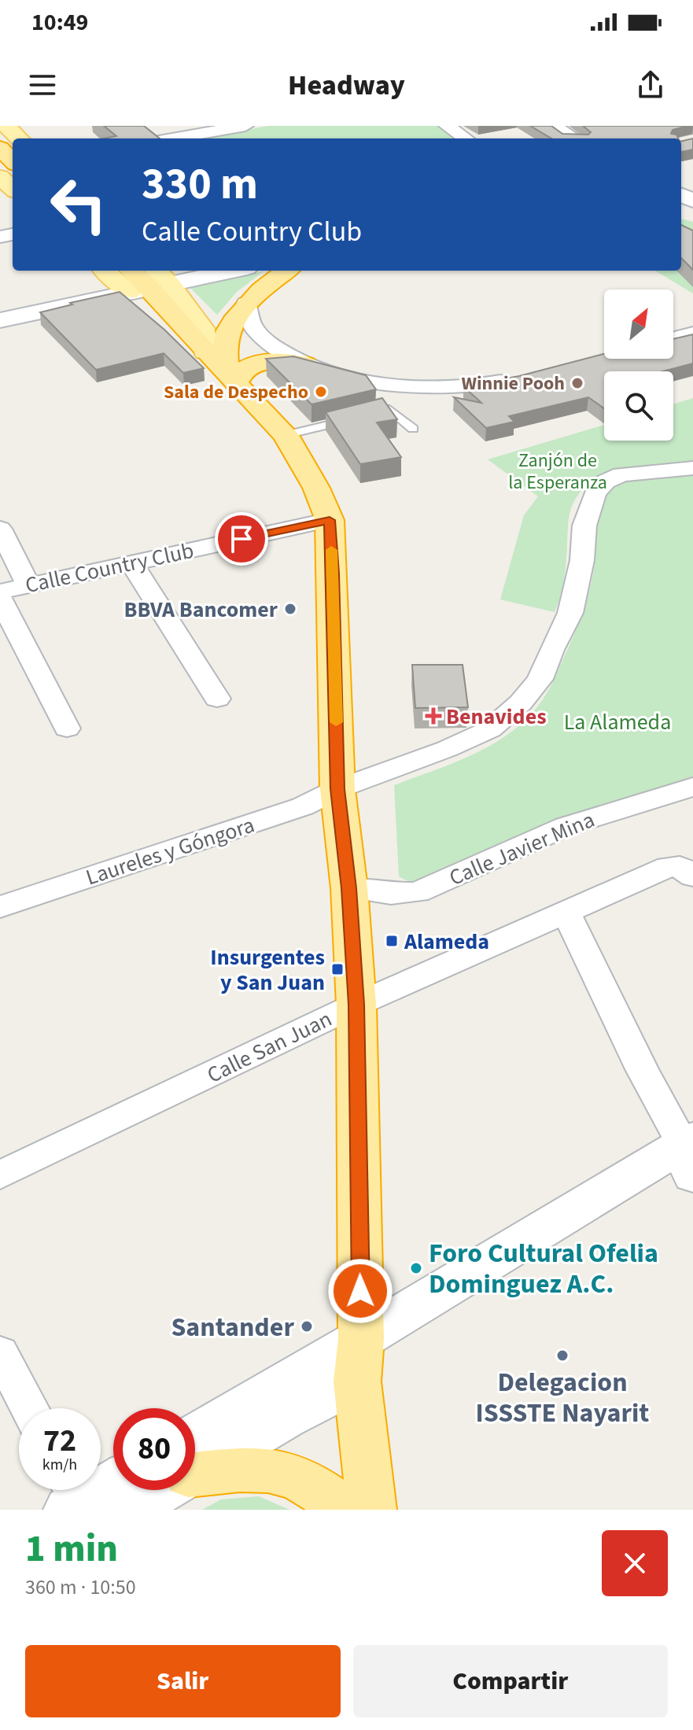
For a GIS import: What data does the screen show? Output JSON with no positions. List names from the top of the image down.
{
  "streets": {
    "street": [
      "Calle Country Club",
      "Calle Javier Mina",
      "Laureles y Góngora",
      "Calle San Juan"
    ]
  },
  "parks": ["Zanjón de la Esperanza", "La Alameda"],
  "places": {
    "other": [
      "Winnie Pooh",
      "Sala de Despecho",
      "BBVA Bancomer",
      "Foro Cultural Ofelia Dominguez A.C.",
      "Santander",
      "Delegacion ISSSTE Nayarit"
    ],
    "health": ["Benavides"],
    "transit": ["Alameda", "Insurgentes y San Juan"]
  },
  "north": "top right",
  "page": {
    "status": "10:49",
    "header": "Headway",
    "turn": ["330 m", "Calle Country Club"],
    "speed": "72 km/h",
    "limit": "80",
    "heading": ["1 min", "360 m · 10:50"],
    "buttons": ["Salir", "Compartir"]
  }
}
